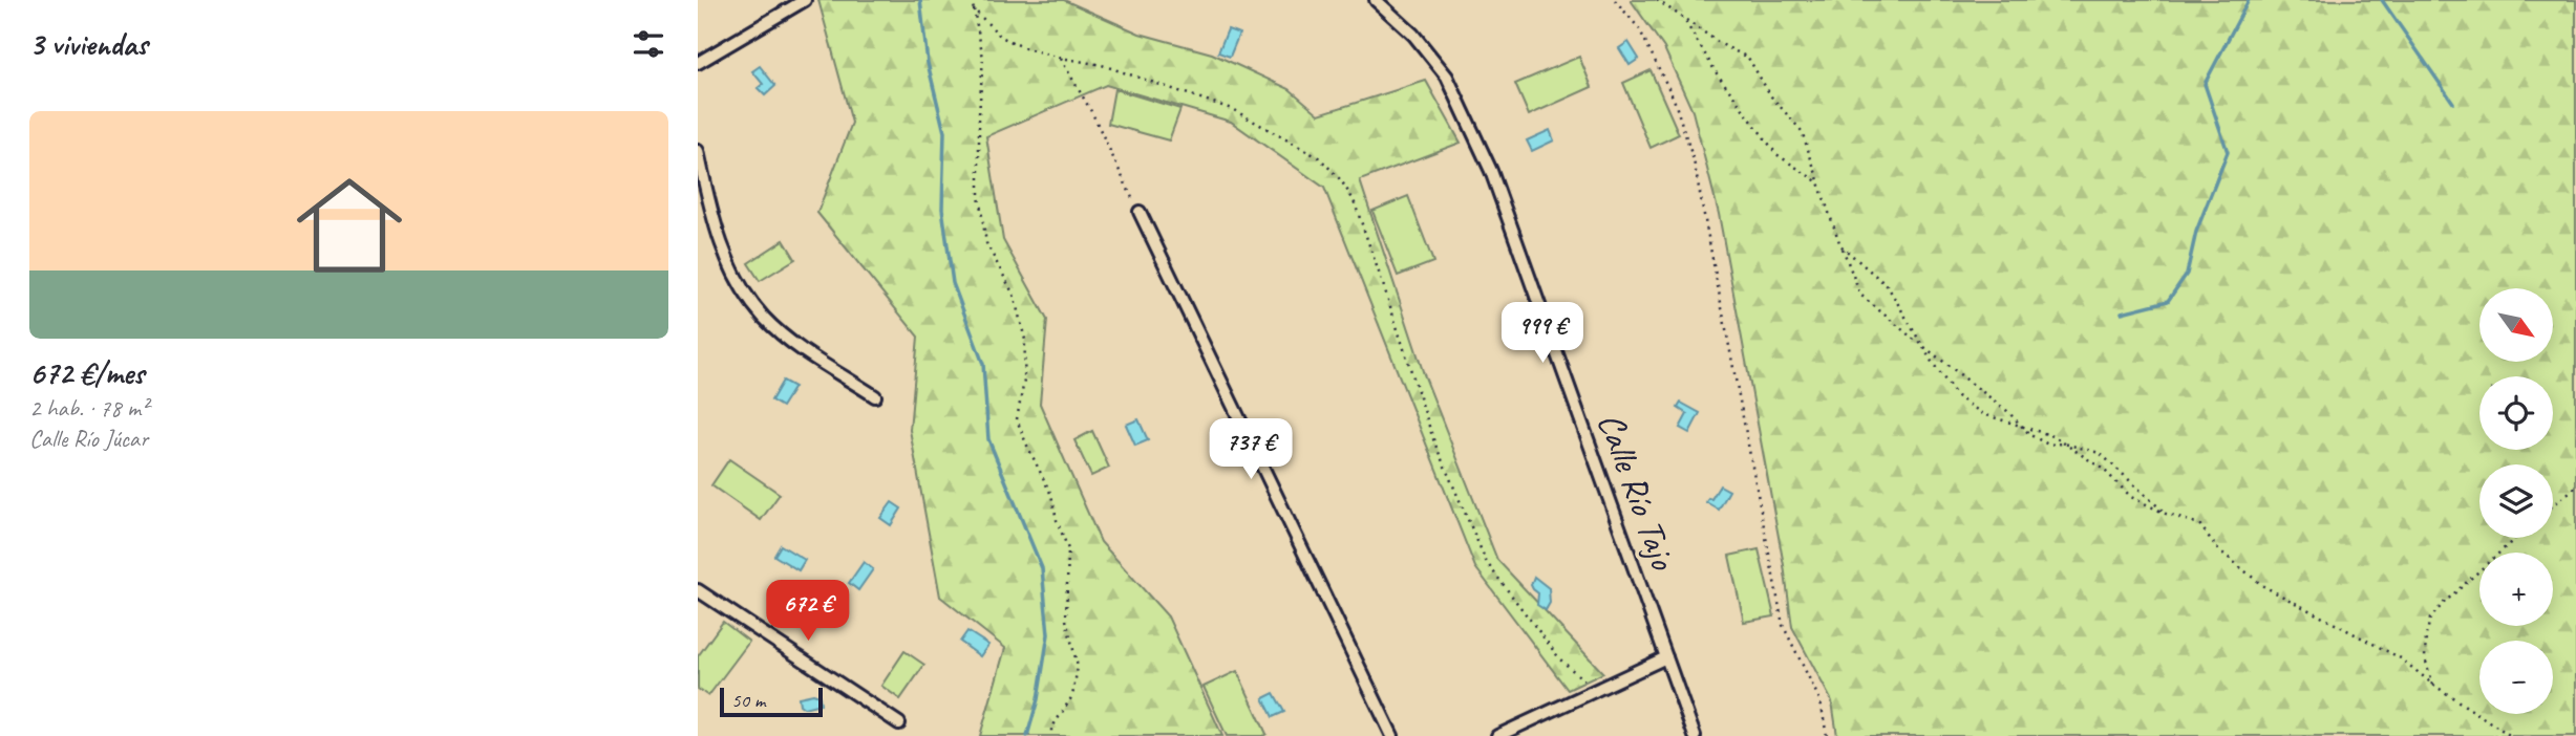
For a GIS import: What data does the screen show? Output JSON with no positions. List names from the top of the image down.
{
  "streets": {
    "street": ["Calle Río Tajo"]
  },
  "scale_bar": "50 m",
  "north": "bottom right",
  "page": {
    "heading": "3 viviendas",
    "list": [
      {
        "name": "672 €/mes",
        "note": "2 hab. · 78 m² · Calle Río Júcar"
      }
    ],
    "map_buttons": ["+", "−"],
    "price": ["999 €", "737 €", "672 €"],
    "scale": "50 m"
  }
}
